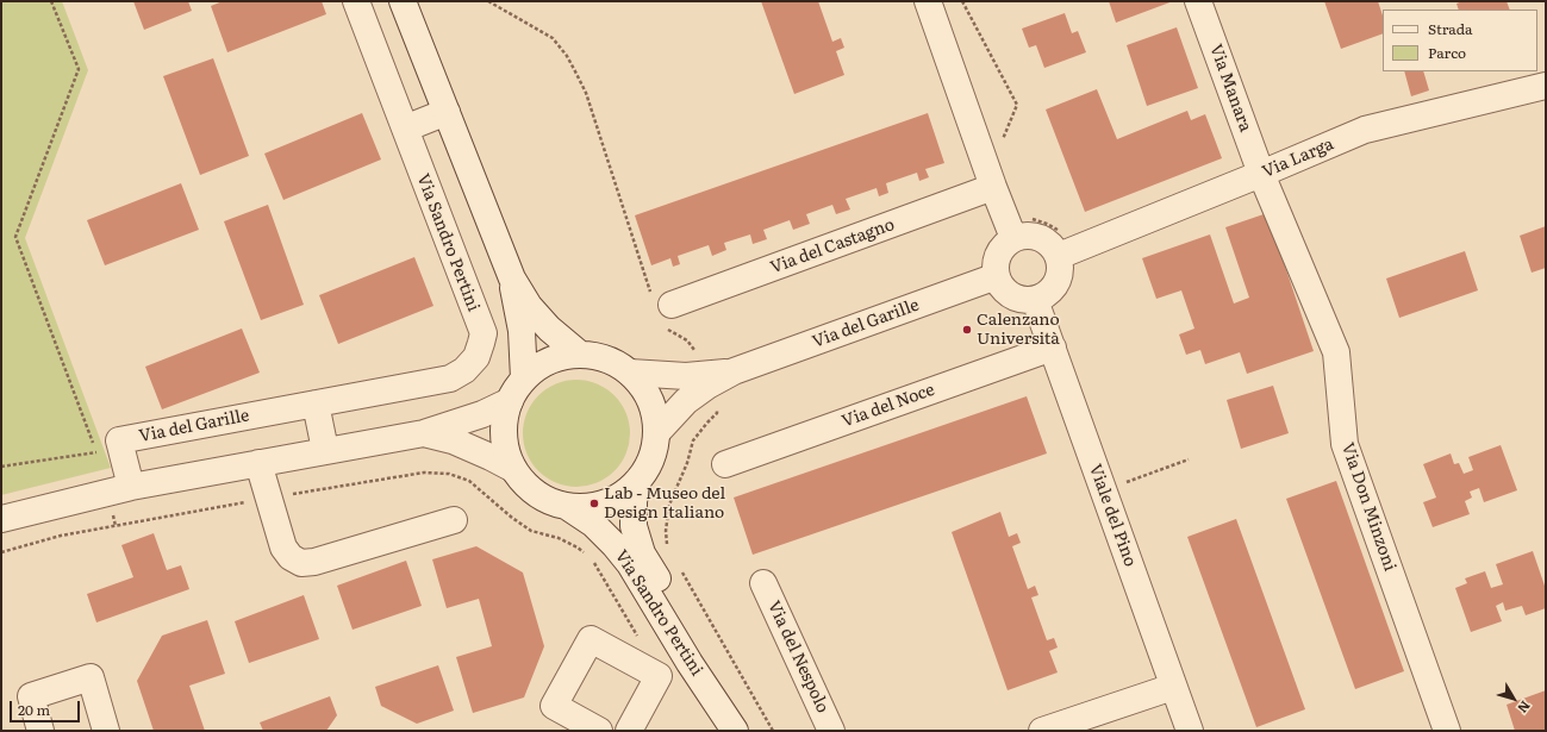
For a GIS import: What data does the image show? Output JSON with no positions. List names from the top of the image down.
{
  "streets": {
    "street": [
      "Via Manara",
      "Via Larga",
      "Via Sandro Pertini",
      "Via del Castagno",
      "Via del Garille",
      "Via del Noce",
      "Via Don Minzoni",
      "Viale del Pino",
      "Via del Nespolo"
    ]
  },
  "crossings": [
    ["Via Manara", "Via Larga"],
    ["Via Manara", "Via Don Minzoni"],
    ["Via Larga", "Via del Garille"],
    ["Via Larga", "Via Don Minzoni"],
    ["Via Larga", "Viale del Pino"],
    ["Via Sandro Pertini", "Via del Garille"],
    ["Via del Garille", "Viale del Pino"],
    ["Via del Noce", "Viale del Pino"]
  ],
  "places": ["Calenzano Università", "Lab - Museo del Design Italiano"],
  "legend": ["Strada", "Parco"],
  "scale_bar": "20 m",
  "north": "bottom right"
}
